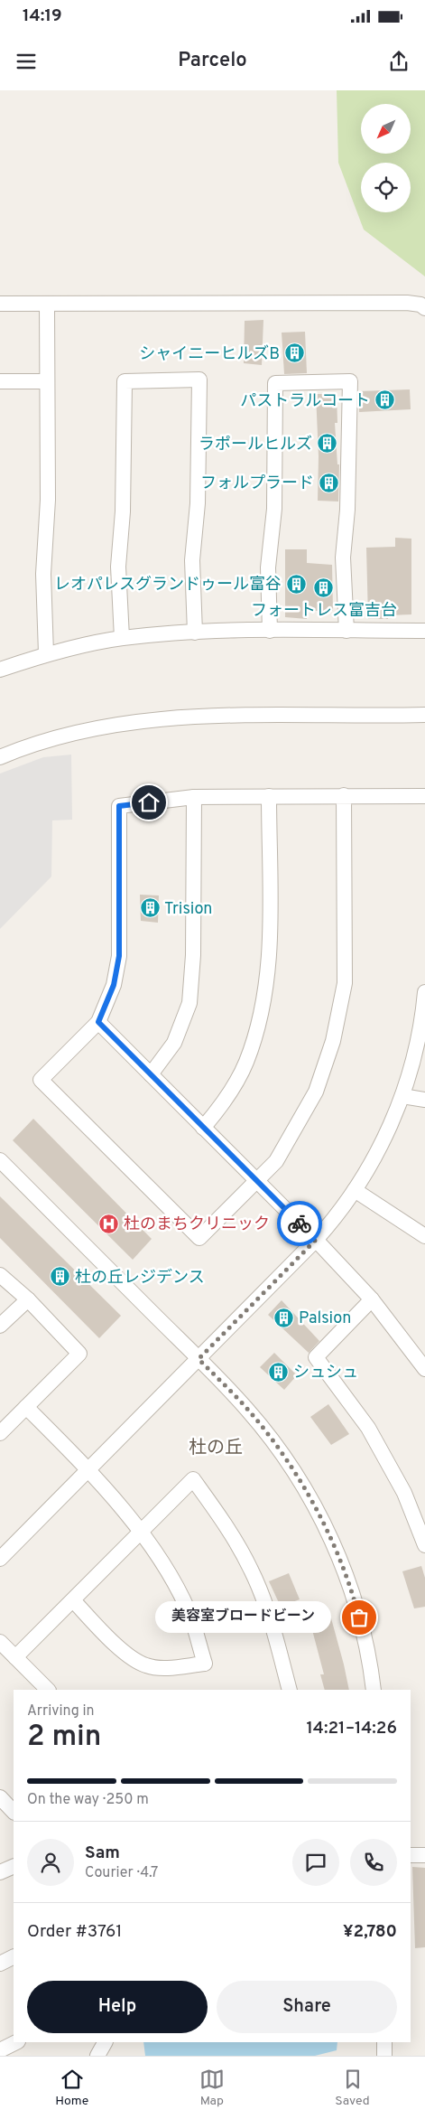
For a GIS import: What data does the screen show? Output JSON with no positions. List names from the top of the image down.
{
  "districts": ["杜の丘"],
  "places": {
    "building": [
      "シャイニーヒルズB",
      "パストラルコート",
      "ラポールヒルズ",
      "フォルプラード",
      "レオパレスグランドゥール富谷",
      "フォートレス富吉台",
      "Trision",
      "杜の丘レジデンス",
      "Palsion",
      "シュシュ"
    ],
    "hospital": ["杜のまちクリニック"],
    "other": ["美容室ブロードビーン"]
  },
  "north": "bottom left",
  "page": {
    "status": "14:19",
    "header": "Parcelo",
    "bubble": "美容室ブロードビーン",
    "heading": ["2 min", "Arriving in", "14:21–14:26"],
    "panel": [
      "Sam",
      "Courier · 4.7",
      "Order #3761",
      "¥2,780"
    ],
    "bar": "On the way · 250 m",
    "buttons": ["Help", "Share"],
    "tabs": ["Home", "Map", "Saved"]
  }
}
